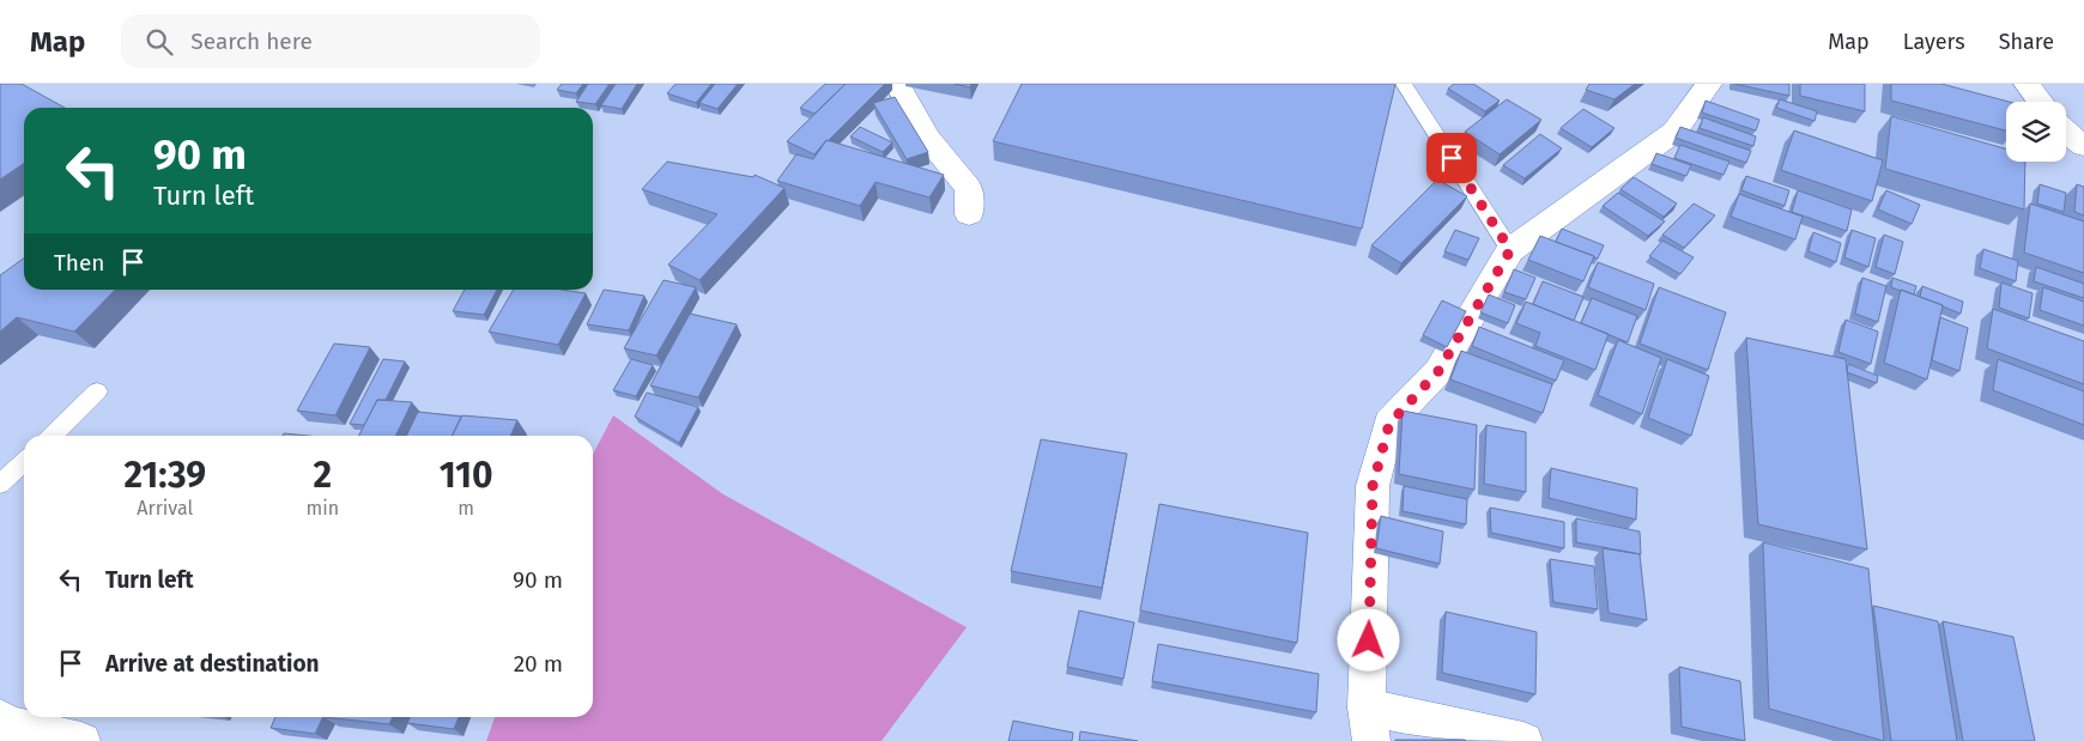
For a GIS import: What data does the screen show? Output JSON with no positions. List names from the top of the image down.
{
  "page": {
    "header": "Map",
    "search": "Search here",
    "nav": ["Map", "Layers", "Share"],
    "turn": ["90 m", "Turn left"],
    "then": "Then",
    "eta": [
      "21:39",
      "Arrival",
      "2",
      "min",
      "110",
      "m"
    ],
    "list": [
      {
        "name": "Turn left",
        "value": "90 m"
      },
      {
        "name": "Arrive at destination",
        "value": "20 m"
      }
    ]
  }
}
